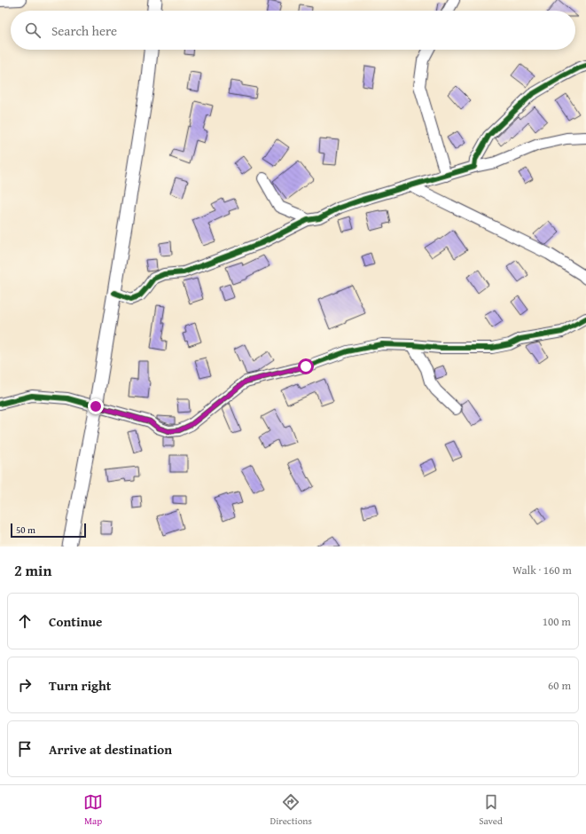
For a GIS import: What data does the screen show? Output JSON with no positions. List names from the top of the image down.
{
  "scale_bar": "50 m",
  "page": {
    "search": "Search here",
    "scale": "50 m",
    "heading": ["2 min", "Walk · 160 m"],
    "list": [
      ["Continue", "100 m"],
      ["Turn right", "60 m"],
      "Arrive at destination"
    ],
    "nav": ["Map", "Directions", "Saved"]
  }
}
